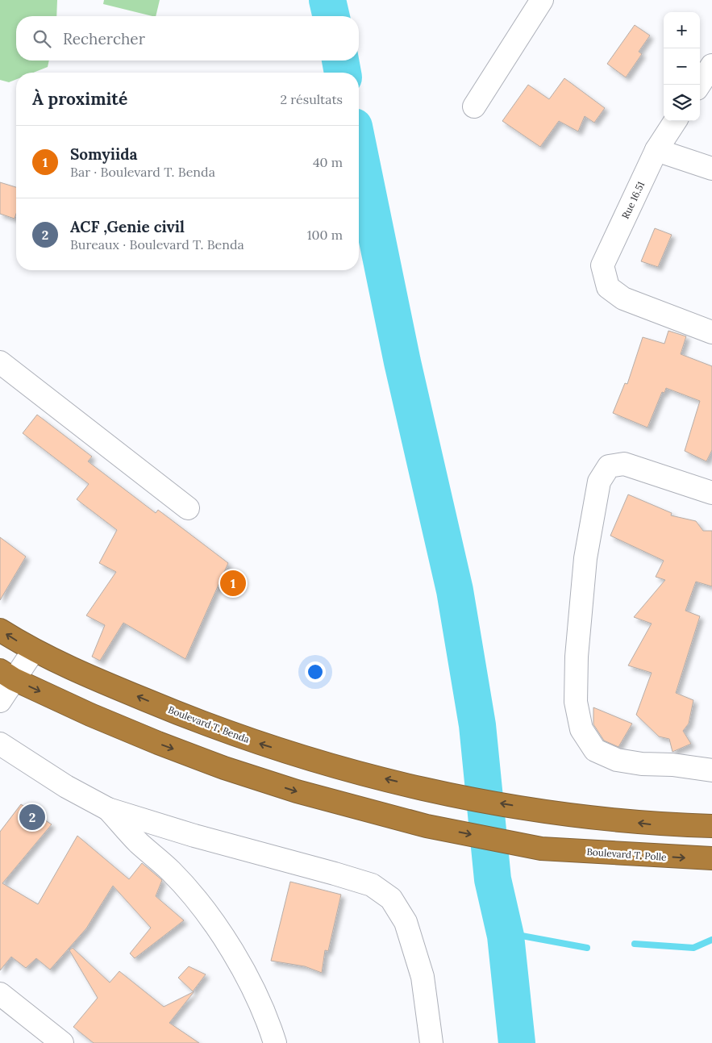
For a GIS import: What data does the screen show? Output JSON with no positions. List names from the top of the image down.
{
  "streets": {
    "highway": ["Boulevard T. Benda", "Boulevard T. Polle"],
    "street": ["Rue 16.51"]
  },
  "one_way": ["Boulevard T. Benda", "Boulevard T. Polle"],
  "page": {
    "map_buttons": ["+", "−"],
    "search": "Rechercher",
    "heading": ["À proximité", "2 résultats"],
    "list": [
      {
        "mark": "1",
        "name": "Somyiida",
        "note": "Bar · Boulevard T. Benda",
        "value": "40 m"
      },
      {
        "mark": "2",
        "name": "ACF ,Genie civil",
        "note": "Bureaux · Boulevard T. Benda",
        "value": "100 m"
      }
    ],
    "pins": ["1", "2"]
  }
}
